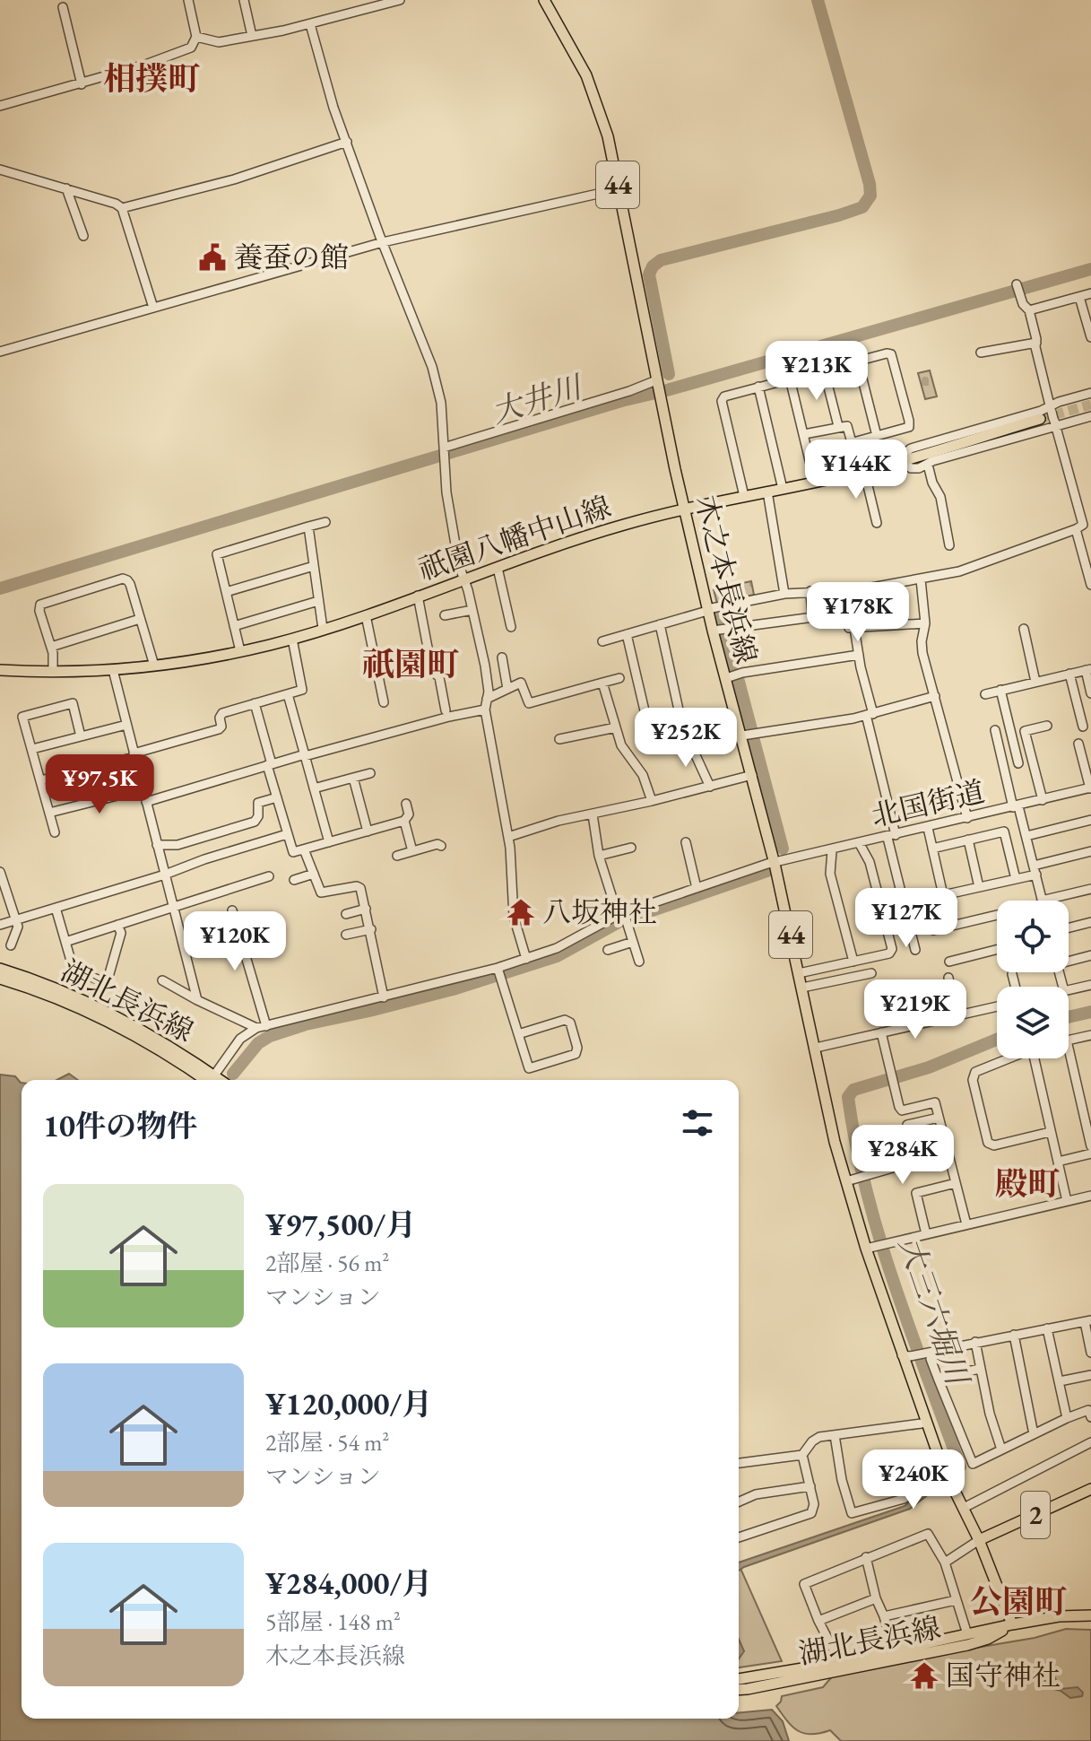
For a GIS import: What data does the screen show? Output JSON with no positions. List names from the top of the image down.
{
  "streets": {
    "main road": [
      "44",
      "祇園八幡中山線",
      "木之本長浜線",
      "湖北長浜線",
      "2"
    ],
    "street": ["北国街道"]
  },
  "crossings": [
    ["祇園八幡中山線", "木之本長浜線"],
    ["木之本長浜線", "北国街道"],
    ["木之本長浜線", "2"],
    ["湖北長浜線", "2"]
  ],
  "districts": [
    "相撲町",
    "祇園町",
    "殿町",
    "公園町"
  ],
  "water": ["大井川", "大三六堀川"],
  "places": {
    "public building": ["養蚕の館"],
    "temple": ["八坂神社", "国守神社"]
  },
  "page": {
    "price": [
      "¥213K",
      "¥144K",
      "¥178K",
      "¥252K",
      "¥97.5K",
      "¥127K",
      "¥120K",
      "¥219K",
      "¥284K",
      "¥240K"
    ],
    "heading": "10件の物件",
    "list": [
      {
        "name": "¥97,500/月",
        "note": "2部屋 · 56 m² · マンション"
      },
      {
        "name": "¥120,000/月",
        "note": "2部屋 · 54 m² · マンション"
      },
      {
        "name": "¥284,000/月",
        "note": "5部屋 · 148 m² · 木之本長浜線"
      }
    ]
  }
}
